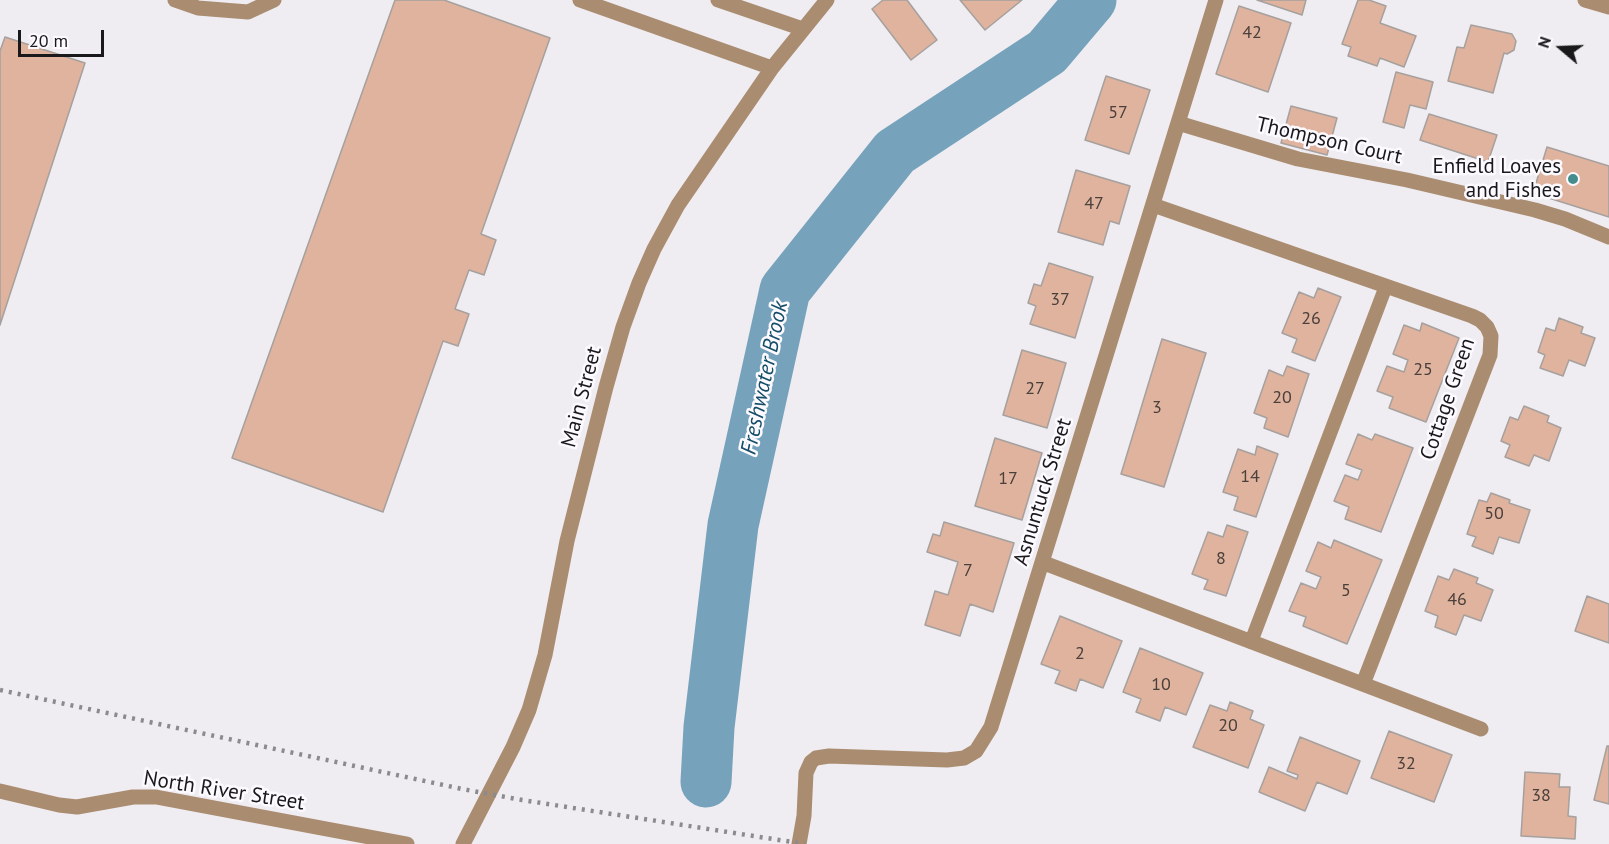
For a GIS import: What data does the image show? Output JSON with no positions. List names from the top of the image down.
{
  "streets": {
    "street": [
      "Thompson Court",
      "Main Street",
      "Cottage Green",
      "Asnuntuck Street",
      "North River Street"
    ]
  },
  "crossings": [
    ["Thompson Court", "Asnuntuck Street"],
    ["Cottage Green", "Asnuntuck Street"]
  ],
  "water": ["Freshwater Brook"],
  "places": ["Enfield Loaves and Fishes"],
  "house_numbers": [
    "42",
    "57",
    "47",
    "37",
    "26",
    "25",
    "27",
    "20",
    "3",
    "14",
    "17",
    "50",
    "8",
    "7",
    "5",
    "46",
    "2",
    "10",
    "20",
    "32",
    "38"
  ],
  "scale_bar": "20 m",
  "north": "left"
}
